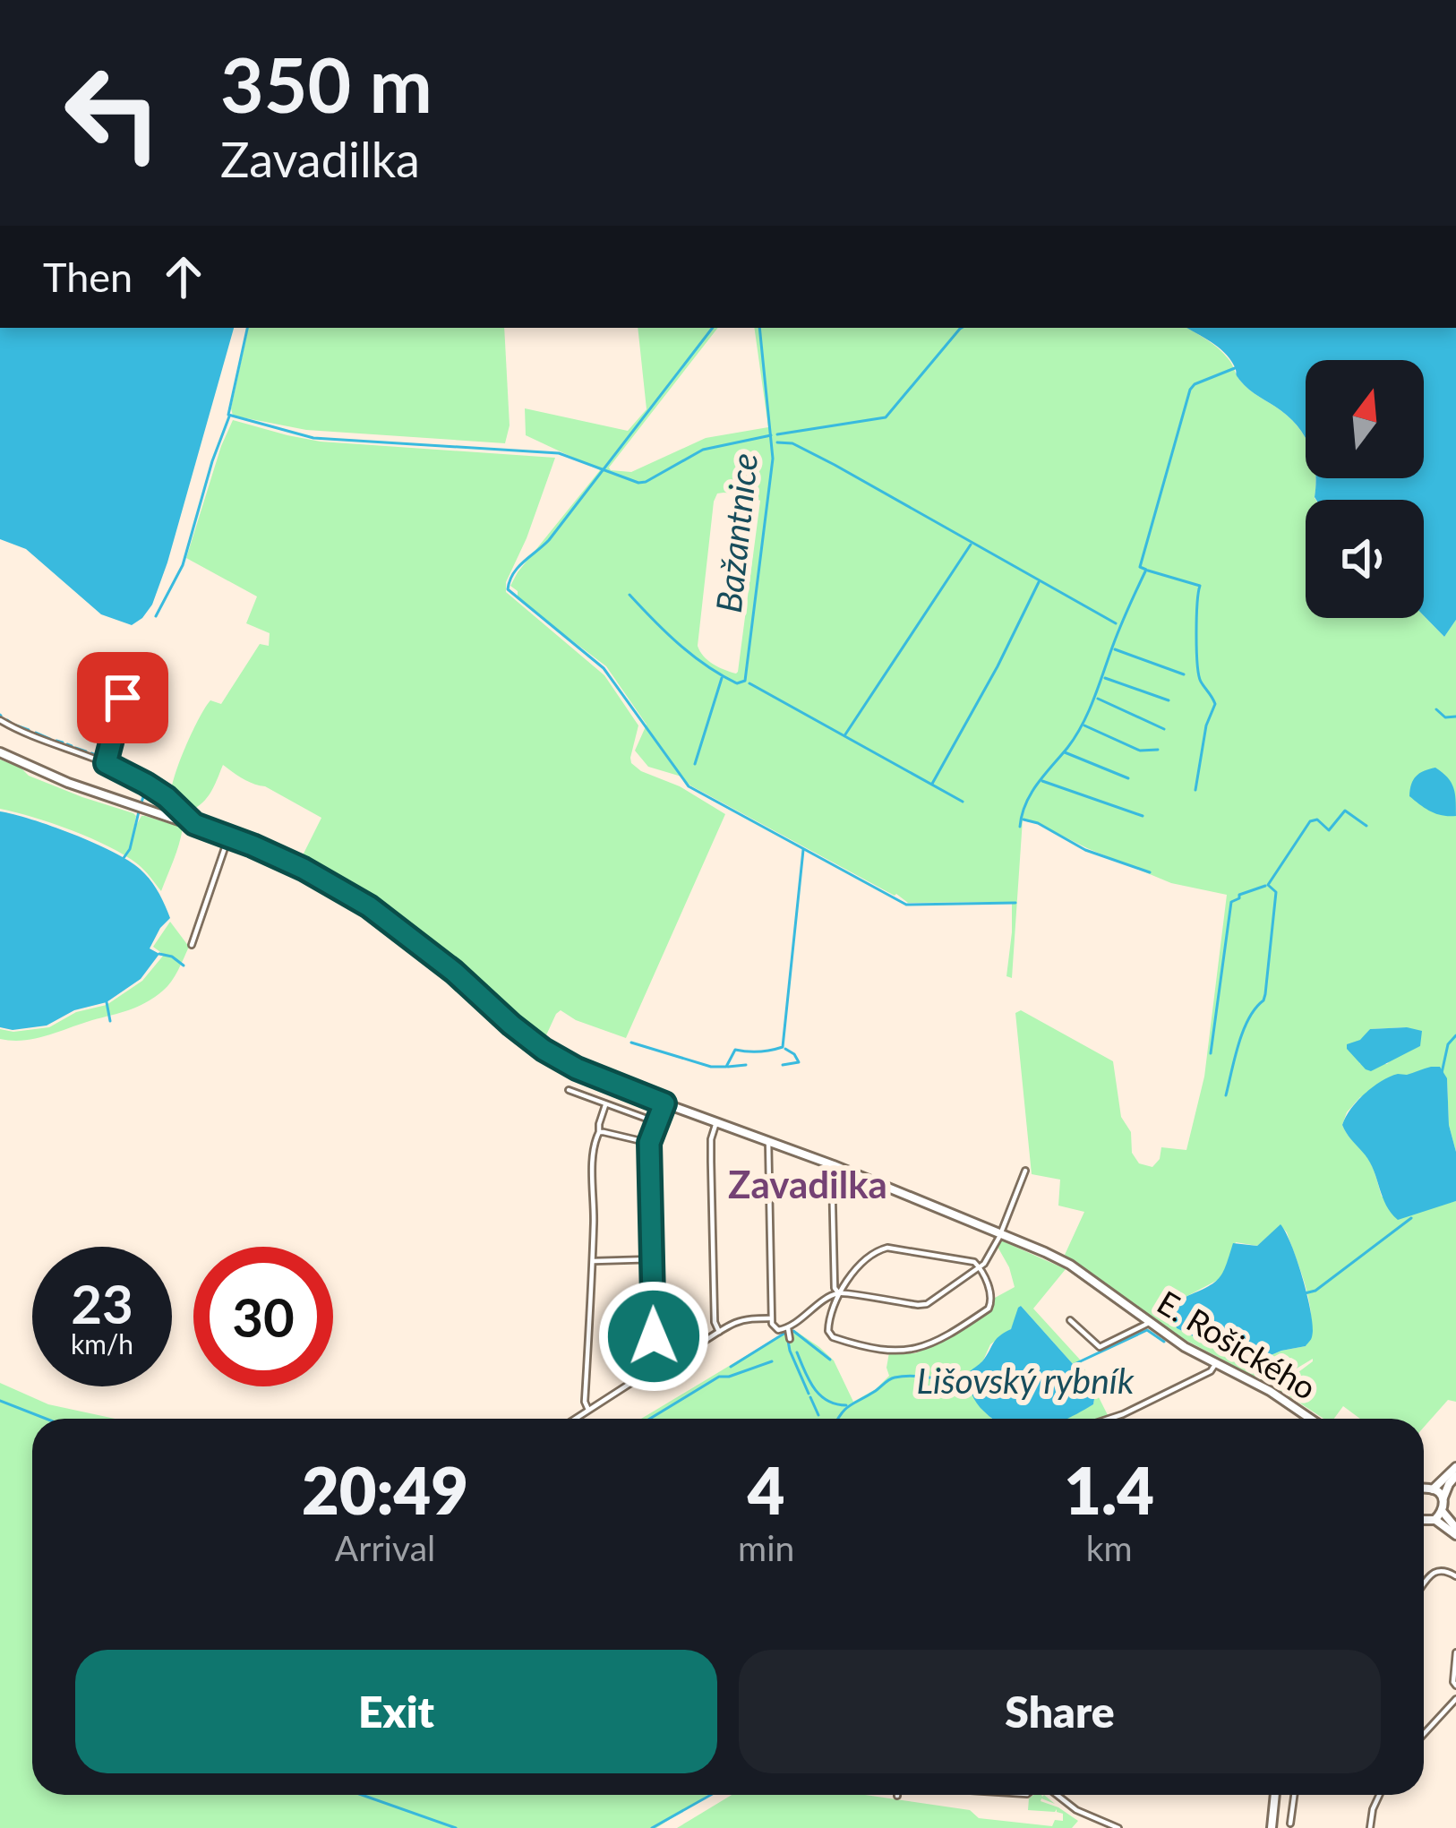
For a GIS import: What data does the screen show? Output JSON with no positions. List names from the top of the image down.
{
  "streets": {
    "street": ["E. Rošického"]
  },
  "districts": ["Zavadilka"],
  "water": ["Bažantnice", "Lišovský rybník"],
  "north": "top",
  "page": {
    "turn": ["350 m", "Zavadilka"],
    "then": "Then",
    "speed": "23 km/h",
    "limit": "30",
    "eta": [
      "20:49",
      "Arrival",
      "4",
      "min",
      "1.4",
      "km"
    ],
    "buttons": ["Exit", "Share"]
  }
}
